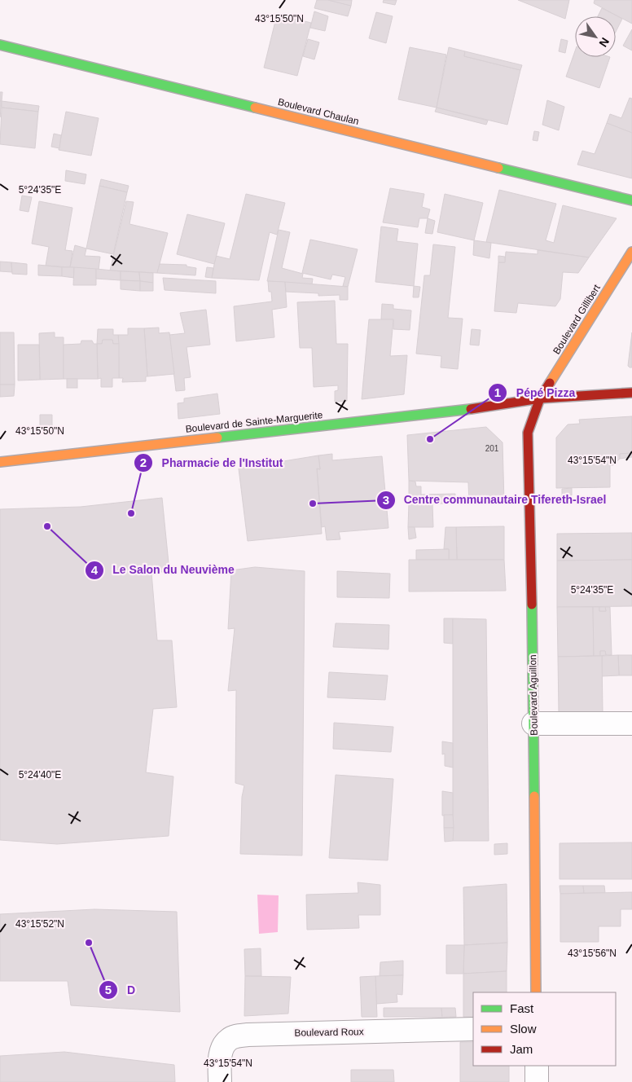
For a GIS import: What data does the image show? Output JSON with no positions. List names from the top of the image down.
{
  "streets": {
    "street": [
      "Boulevard Chaulan",
      "Boulevard Gillibert",
      "Boulevard de Sainte-Marguerite",
      "Boulevard Aguillon",
      "Boulevard Roux"
    ]
  },
  "crossings": [
    ["Boulevard Gillibert", "Boulevard de Sainte-Marguerite"],
    ["Boulevard Gillibert", "Boulevard Aguillon"],
    ["Boulevard de Sainte-Marguerite", "Boulevard Aguillon"]
  ],
  "places": [
    "Pépé Pizza",
    "Centre communautaire Tifereth-Israel",
    "Pharmacie de l'Institut",
    "Le Salon du Neuvième",
    "D"
  ],
  "house_numbers": ["201"],
  "legend": ["Fast", "Slow", "Jam"],
  "north": "bottom right",
  "coordinates": [
    "43°15'50\"N",
    "5°24'35\"E",
    "43°15'54\"N",
    "5°24'40\"E",
    "43°15'52\"N",
    "43°15'56\"N"
  ]
}
